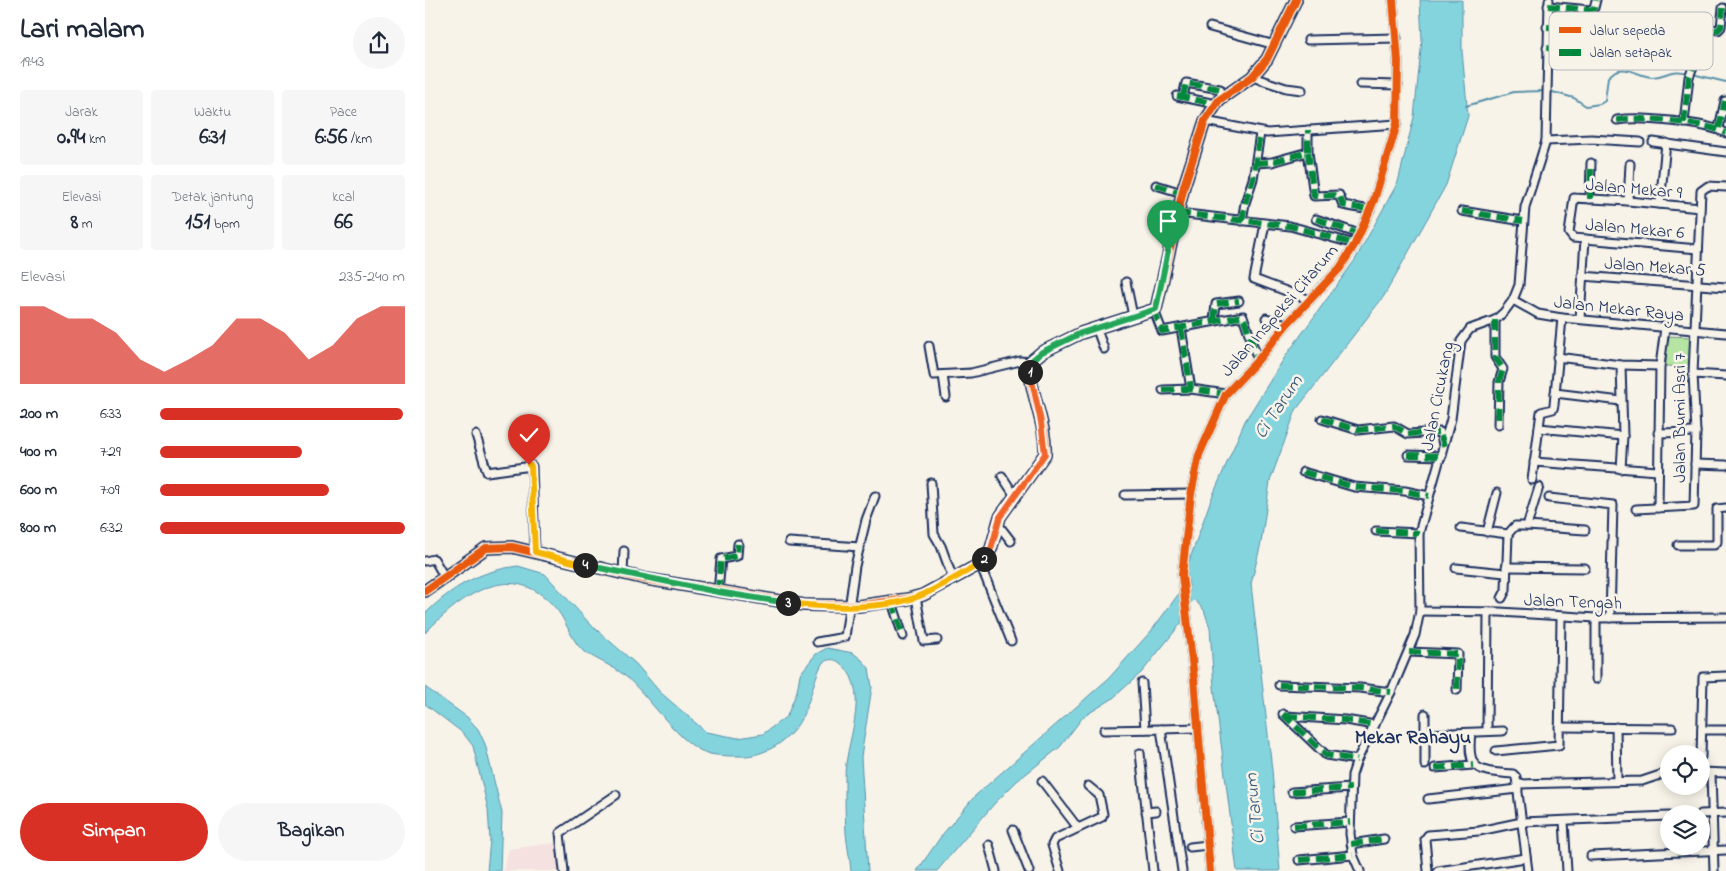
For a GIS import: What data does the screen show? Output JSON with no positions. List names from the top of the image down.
{
  "streets": {
    "street": [
      "Jalan Mekar 9",
      "Jalan Mekar 6",
      "Jalan Mekar 5",
      "Jalan Mekar Raya",
      "Jalan Inspeksi Citarum",
      "Jalan Cicukang",
      "Jalan Bumi Asri 7",
      "Jalan Tengah"
    ]
  },
  "crossings": [
    ["Jalan Mekar 9", "Jalan Mekar 6"],
    ["Jalan Mekar 9", "Jalan Bumi Asri 7"],
    ["Jalan Mekar 6", "Jalan Bumi Asri 7"],
    ["Jalan Mekar 5", "Jalan Bumi Asri 7"],
    ["Jalan Mekar Raya", "Jalan Cicukang"],
    ["Jalan Mekar Raya", "Jalan Bumi Asri 7"],
    ["Jalan Cicukang", "Jalan Tengah"]
  ],
  "districts": ["Mekar Rahayu"],
  "water": ["Ci Tarum"],
  "legend": ["Jalur sepeda", "Jalan setapak"],
  "page": {
    "heading": ["Lari malam", "19:43"],
    "stats": [
      ["Jarak", "0.94 km"],
      ["Waktu", "6:31"],
      ["Pace", "6:56 /km"],
      ["Elevasi", "8 m"],
      ["Detak jantung", "151 bpm"],
      ["kcal", "66"]
    ],
    "chart": ["Elevasi", "235–240 m"],
    "pins": [
      "1",
      "2",
      "4",
      "3"
    ],
    "list": [
      {
        "name": "200 m",
        "note": "6:33"
      },
      {
        "name": "400 m",
        "note": "7:29"
      },
      {
        "name": "600 m",
        "note": "7:09"
      },
      {
        "name": "800 m",
        "note": "6:32"
      }
    ],
    "buttons": ["Simpan", "Bagikan"]
  }
}
